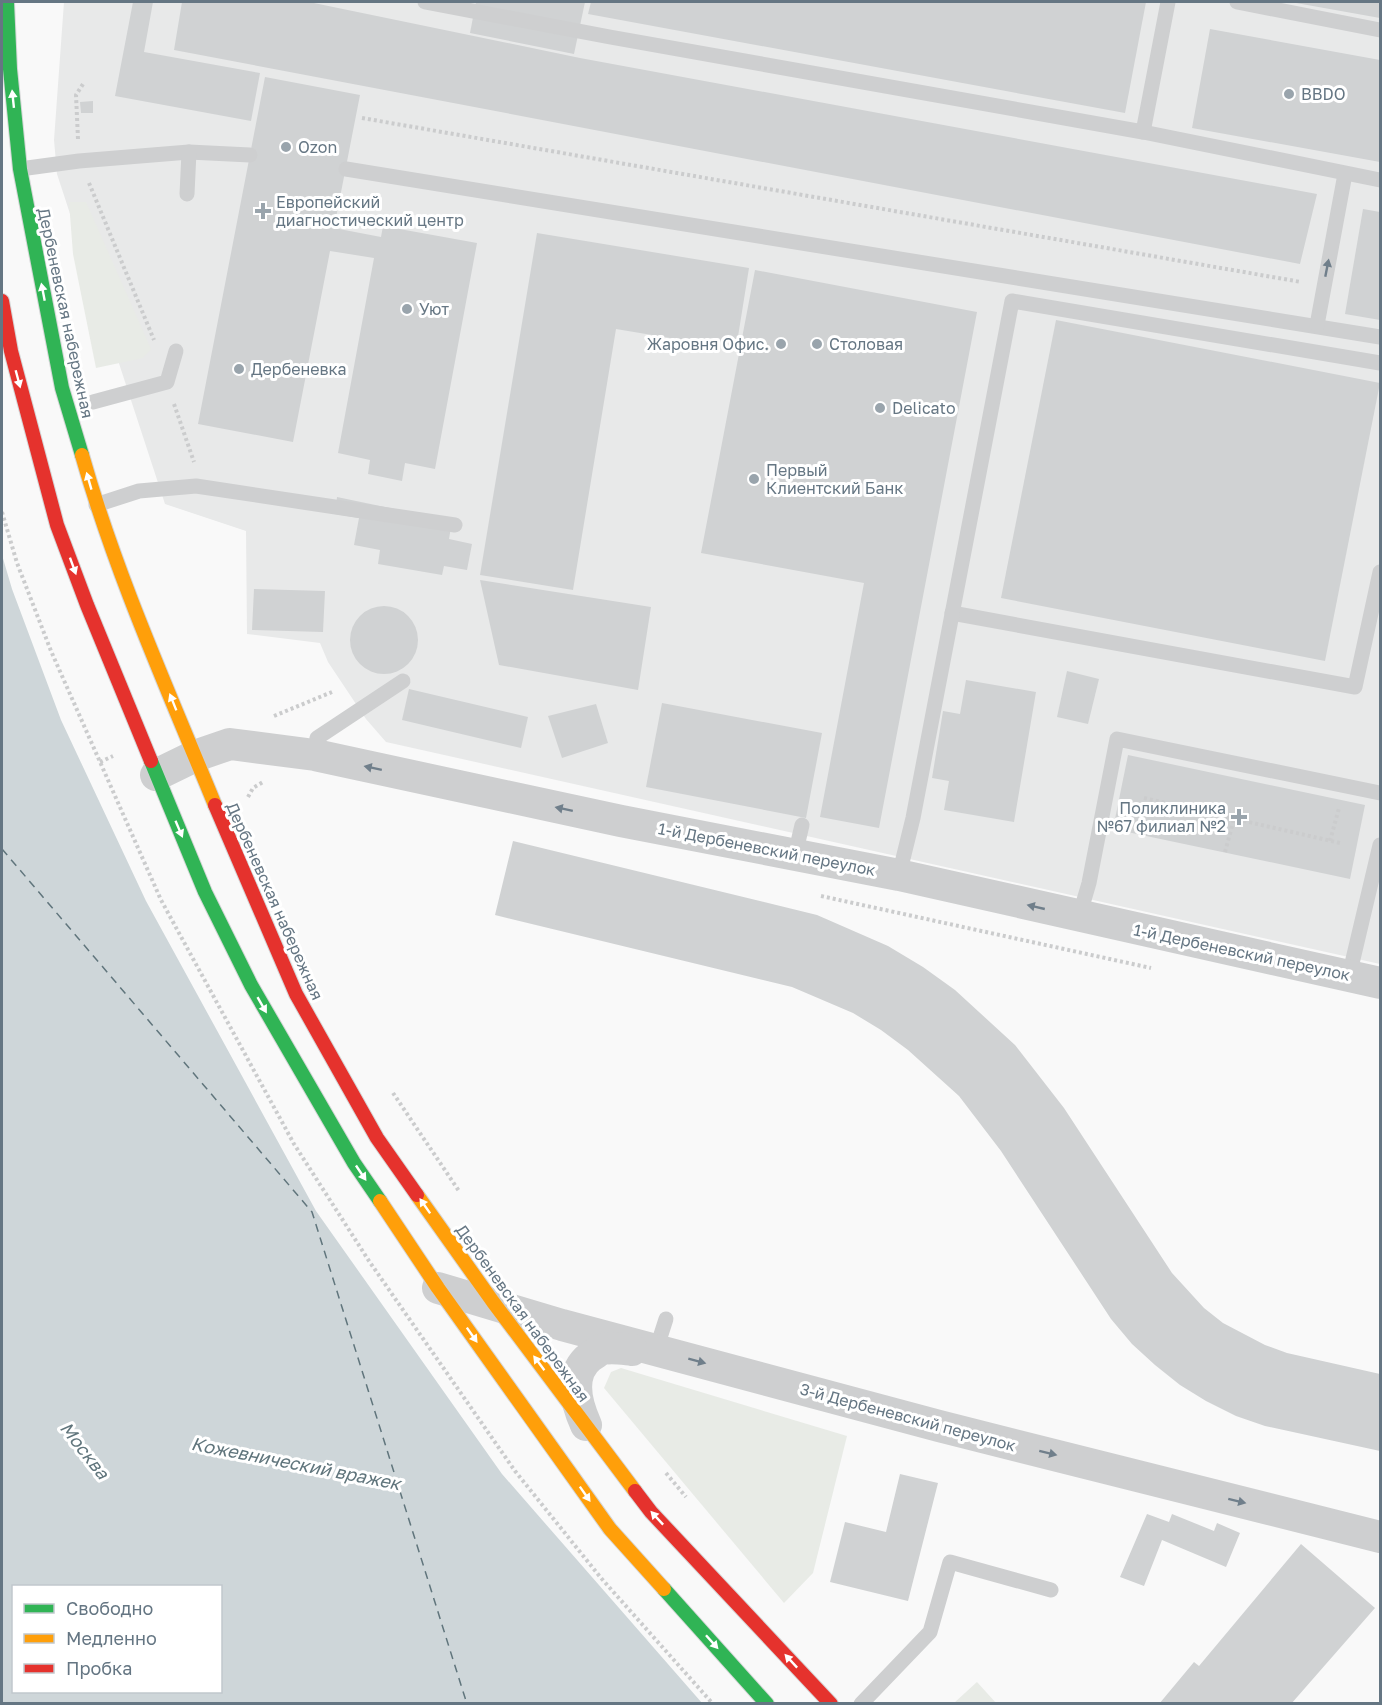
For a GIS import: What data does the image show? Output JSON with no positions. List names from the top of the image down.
{
  "streets": {
    "main road": ["Дербеневская набережная"],
    "street": ["1-й Дербеневский переулок", "3-й Дербеневский переулок"]
  },
  "crossings": [
    ["Дербеневская набережная", "1-й Дербеневский переулок"],
    ["Дербеневская набережная", "3-й Дербеневский переулок"]
  ],
  "one_way": ["1-й Дербеневский переулок", "3-й Дербеневский переулок"],
  "water": ["Москва", "Кожевнический вражек"],
  "places": {
    "other": [
      "BBDO",
      "Ozon",
      "Уют",
      "Жаровня Офис.",
      "Столовая",
      "Дербеневка",
      "Delicato",
      "Первый Клиентский Банк"
    ],
    "health": ["Европейский диагностический центр", "Поликлиника №67 филиал №2"]
  },
  "legend": ["Свободно", "Медленно", "Пробка"]
}
